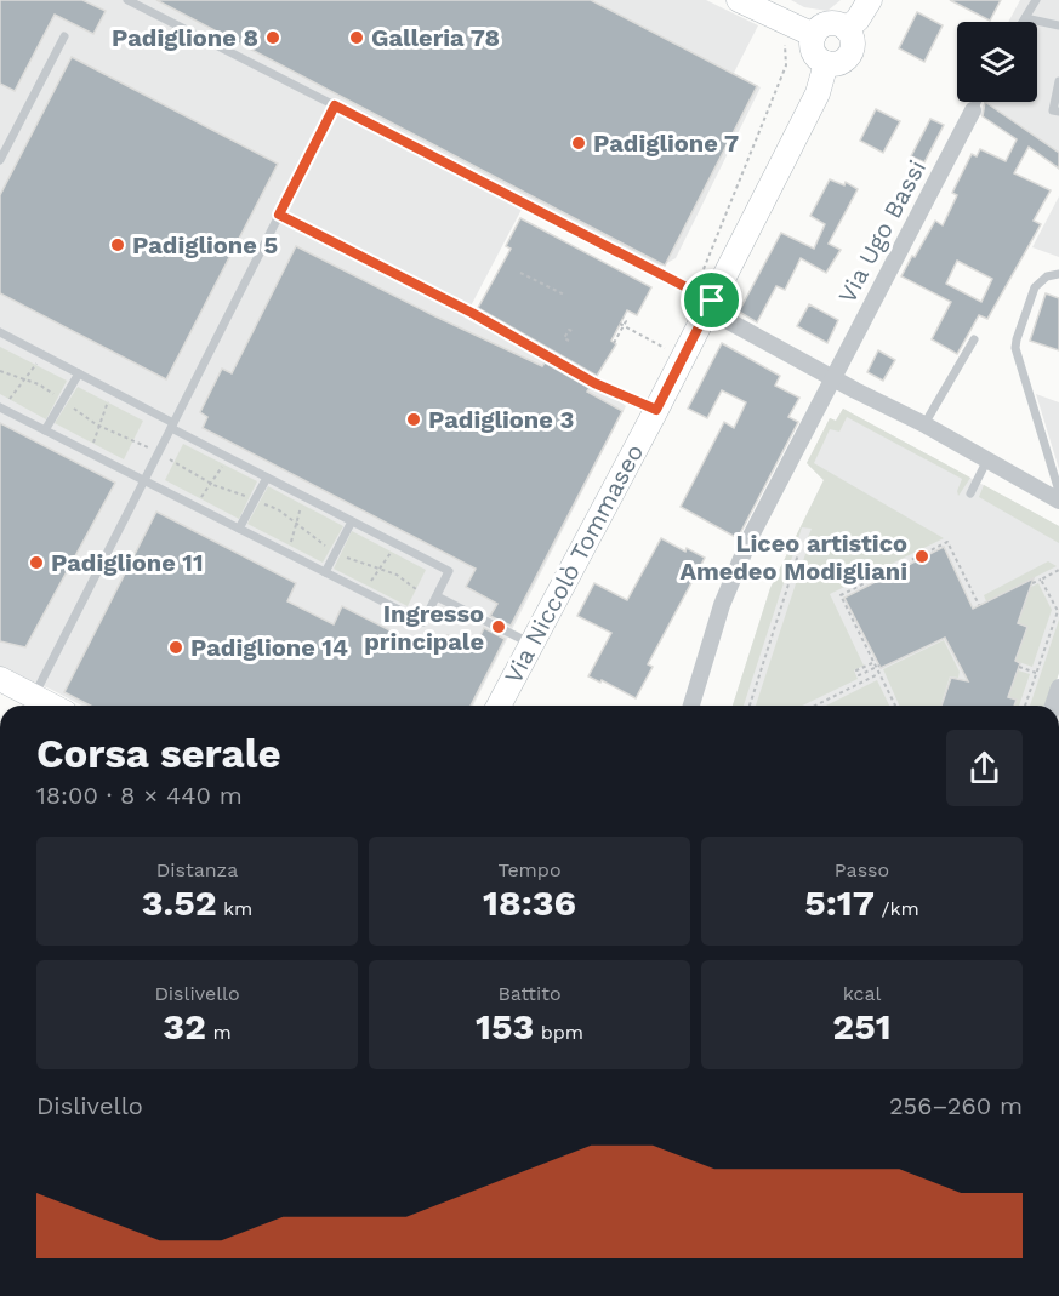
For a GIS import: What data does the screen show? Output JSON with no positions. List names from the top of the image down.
{
  "streets": {
    "street": ["Via Ugo Bassi", "Via Niccolò Tommaseo"]
  },
  "places": [
    "Padiglione 8",
    "Galleria 78",
    "Padiglione 7",
    "Padiglione 5",
    "Padiglione 3",
    "Liceo artistico Amedeo Modigliani",
    "Padiglione 11",
    "Ingresso principale",
    "Padiglione 14"
  ],
  "page": {
    "heading": ["Corsa serale", "18:00 · 8 × 440 m"],
    "stats": [
      ["Distanza", "3.52 km"],
      ["Tempo", "18:36"],
      ["Passo", "5:17 /km"],
      ["Dislivello", "32 m"],
      ["Battito", "153 bpm"],
      ["kcal", "251"]
    ],
    "chart": ["Dislivello", "256–260 m"]
  }
}
